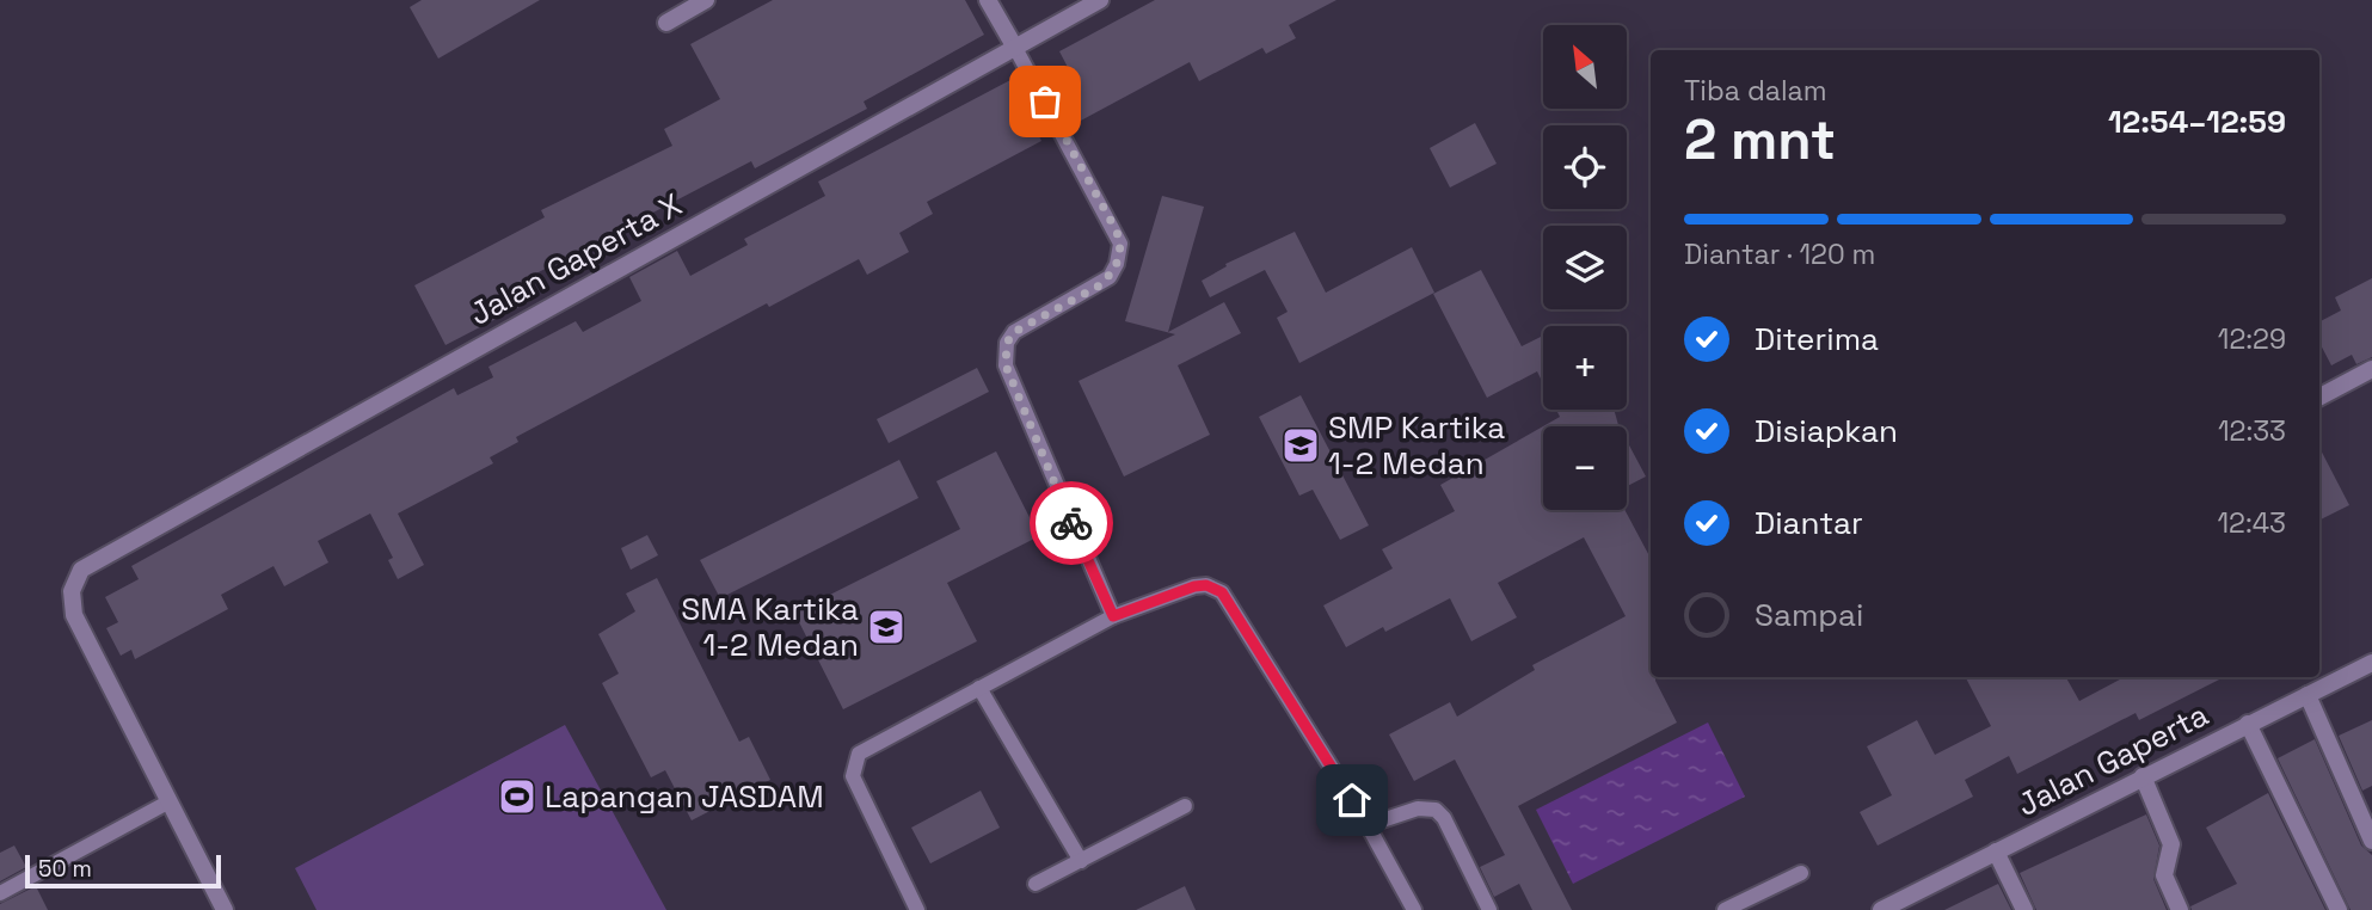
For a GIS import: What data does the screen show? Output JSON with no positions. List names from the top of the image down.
{
  "streets": {
    "street": ["Jalan Gaperta X", "Jalan Gaperta"]
  },
  "places": {
    "school or university": ["SMP Kartika 1-2 Medan", "SMA Kartika 1-2 Medan"],
    "sports": ["Lapangan JASDAM"]
  },
  "scale_bar": "50 m",
  "north": "top left",
  "page": {
    "map_buttons": ["+", "−"],
    "heading": ["2 mnt", "Tiba dalam", "12:54–12:59"],
    "bar": "Diantar · 120 m",
    "list": [
      ["Diterima", "12:29"],
      ["Disiapkan", "12:33"],
      ["Diantar", "12:43"],
      "Sampai"
    ],
    "scale": "50 m"
  }
}
